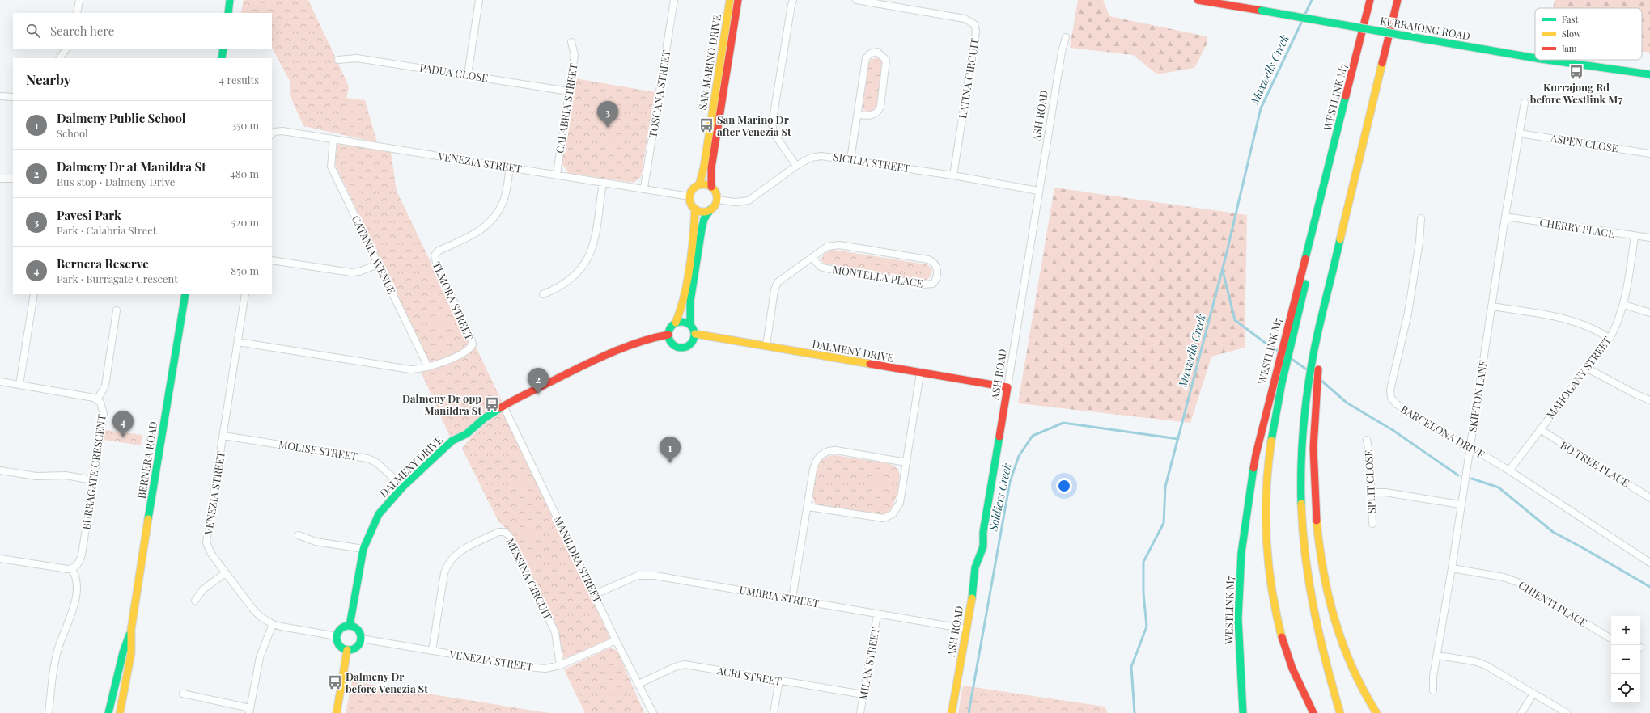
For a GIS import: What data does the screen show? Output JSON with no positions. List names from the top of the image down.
{
  "streets": {
    "main road": [
      "KURRAJONG ROAD",
      "SAN MARINO DRIVE",
      "WESTLINK M7",
      "ASH ROAD",
      "DALMENY DRIVE",
      "BERNERA ROAD"
    ],
    "street": [
      "PADUA CLOSE",
      "LATINA CIRCUIT",
      "TOSCANA STREET",
      "CALABRIA STREET",
      "ASPEN CLOSE",
      "VENEZIA STREET",
      "SICILIA STREET",
      "CHERRY PLACE",
      "CATANIA AVENUE",
      "MONTELLA PLACE",
      "TEMORA STREET",
      "MAHOGANY STREET",
      "SKIPTON LANE",
      "BARCELONA DRIVE",
      "MOLISE STREET",
      "BO TREE PLACE",
      "BURRAGATE CRESCENT",
      "SPLIT CLOSE",
      "MANILDRA STREET",
      "MESSINA CIRCUIT",
      "UMBRIA STREET",
      "CHIENTI PLACE",
      "MILAN STREET",
      "ACRI STREET"
    ]
  },
  "crossings": [
    ["SAN MARINO DRIVE", "VENEZIA STREET"],
    ["SAN MARINO DRIVE", "SICILIA STREET"],
    ["PADUA CLOSE", "CALABRIA STREET"],
    ["LATINA CIRCUIT", "SICILIA STREET"],
    ["TOSCANA STREET", "VENEZIA STREET"],
    ["CALABRIA STREET", "VENEZIA STREET"],
    ["ASH ROAD", "SICILIA STREET"],
    ["ASH ROAD", "DALMENY DRIVE"],
    ["ASH ROAD", "UMBRIA STREET"],
    ["ASPEN CLOSE", "SKIPTON LANE"],
    ["VENEZIA STREET", "SICILIA STREET"],
    ["VENEZIA STREET", "CATANIA AVENUE"],
    ["VENEZIA STREET", "TEMORA STREET"],
    ["VENEZIA STREET", "DALMENY DRIVE"],
    ["VENEZIA STREET", "MOLISE STREET"],
    ["VENEZIA STREET", "MANILDRA STREET"],
    ["VENEZIA STREET", "MESSINA CIRCUIT"],
    ["CHERRY PLACE", "MAHOGANY STREET"],
    ["CHERRY PLACE", "SKIPTON LANE"],
    ["CATANIA AVENUE", "TEMORA STREET"],
    ["MONTELLA PLACE", "DALMENY DRIVE"],
    ["DALMENY DRIVE", "MOLISE STREET"],
    ["DALMENY DRIVE", "MANILDRA STREET"],
    ["MAHOGANY STREET", "BARCELONA DRIVE"],
    ["MAHOGANY STREET", "BO TREE PLACE"],
    ["SKIPTON LANE", "BARCELONA DRIVE"],
    ["SKIPTON LANE", "CHIENTI PLACE"],
    ["MANILDRA STREET", "UMBRIA STREET"],
    ["MANILDRA STREET", "ACRI STREET"],
    ["UMBRIA STREET", "MILAN STREET"],
    ["MILAN STREET", "ACRI STREET"]
  ],
  "water": ["Maxwells Creek", "Soldiers Creek"],
  "places": {
    "bus stop": [
      "Kurrajong Rd before Westlink M7",
      "San Marino Dr after Venezia St",
      "Dalmeny Dr opp Manildra St",
      "Dalmeny Dr before Venezia St"
    ]
  },
  "legend": ["Fast", "Slow", "Jam"],
  "page": {
    "search": "Search here",
    "heading": ["Nearby", "4 results"],
    "list": [
      {
        "mark": "1",
        "name": "Dalmeny Public School",
        "note": "School",
        "value": "350 m"
      },
      {
        "mark": "2",
        "name": "Dalmeny Dr at Manildra St",
        "note": "Bus stop · Dalmeny Drive",
        "value": "480 m"
      },
      {
        "mark": "3",
        "name": "Pavesi Park",
        "note": "Park · Calabria Street",
        "value": "520 m"
      },
      {
        "mark": "4",
        "name": "Bernera Reserve",
        "note": "Park · Burragate Crescent",
        "value": "850 m"
      }
    ],
    "pins": [
      "3",
      "2",
      "4",
      "1"
    ],
    "map_buttons": ["+", "−"]
  }
}
